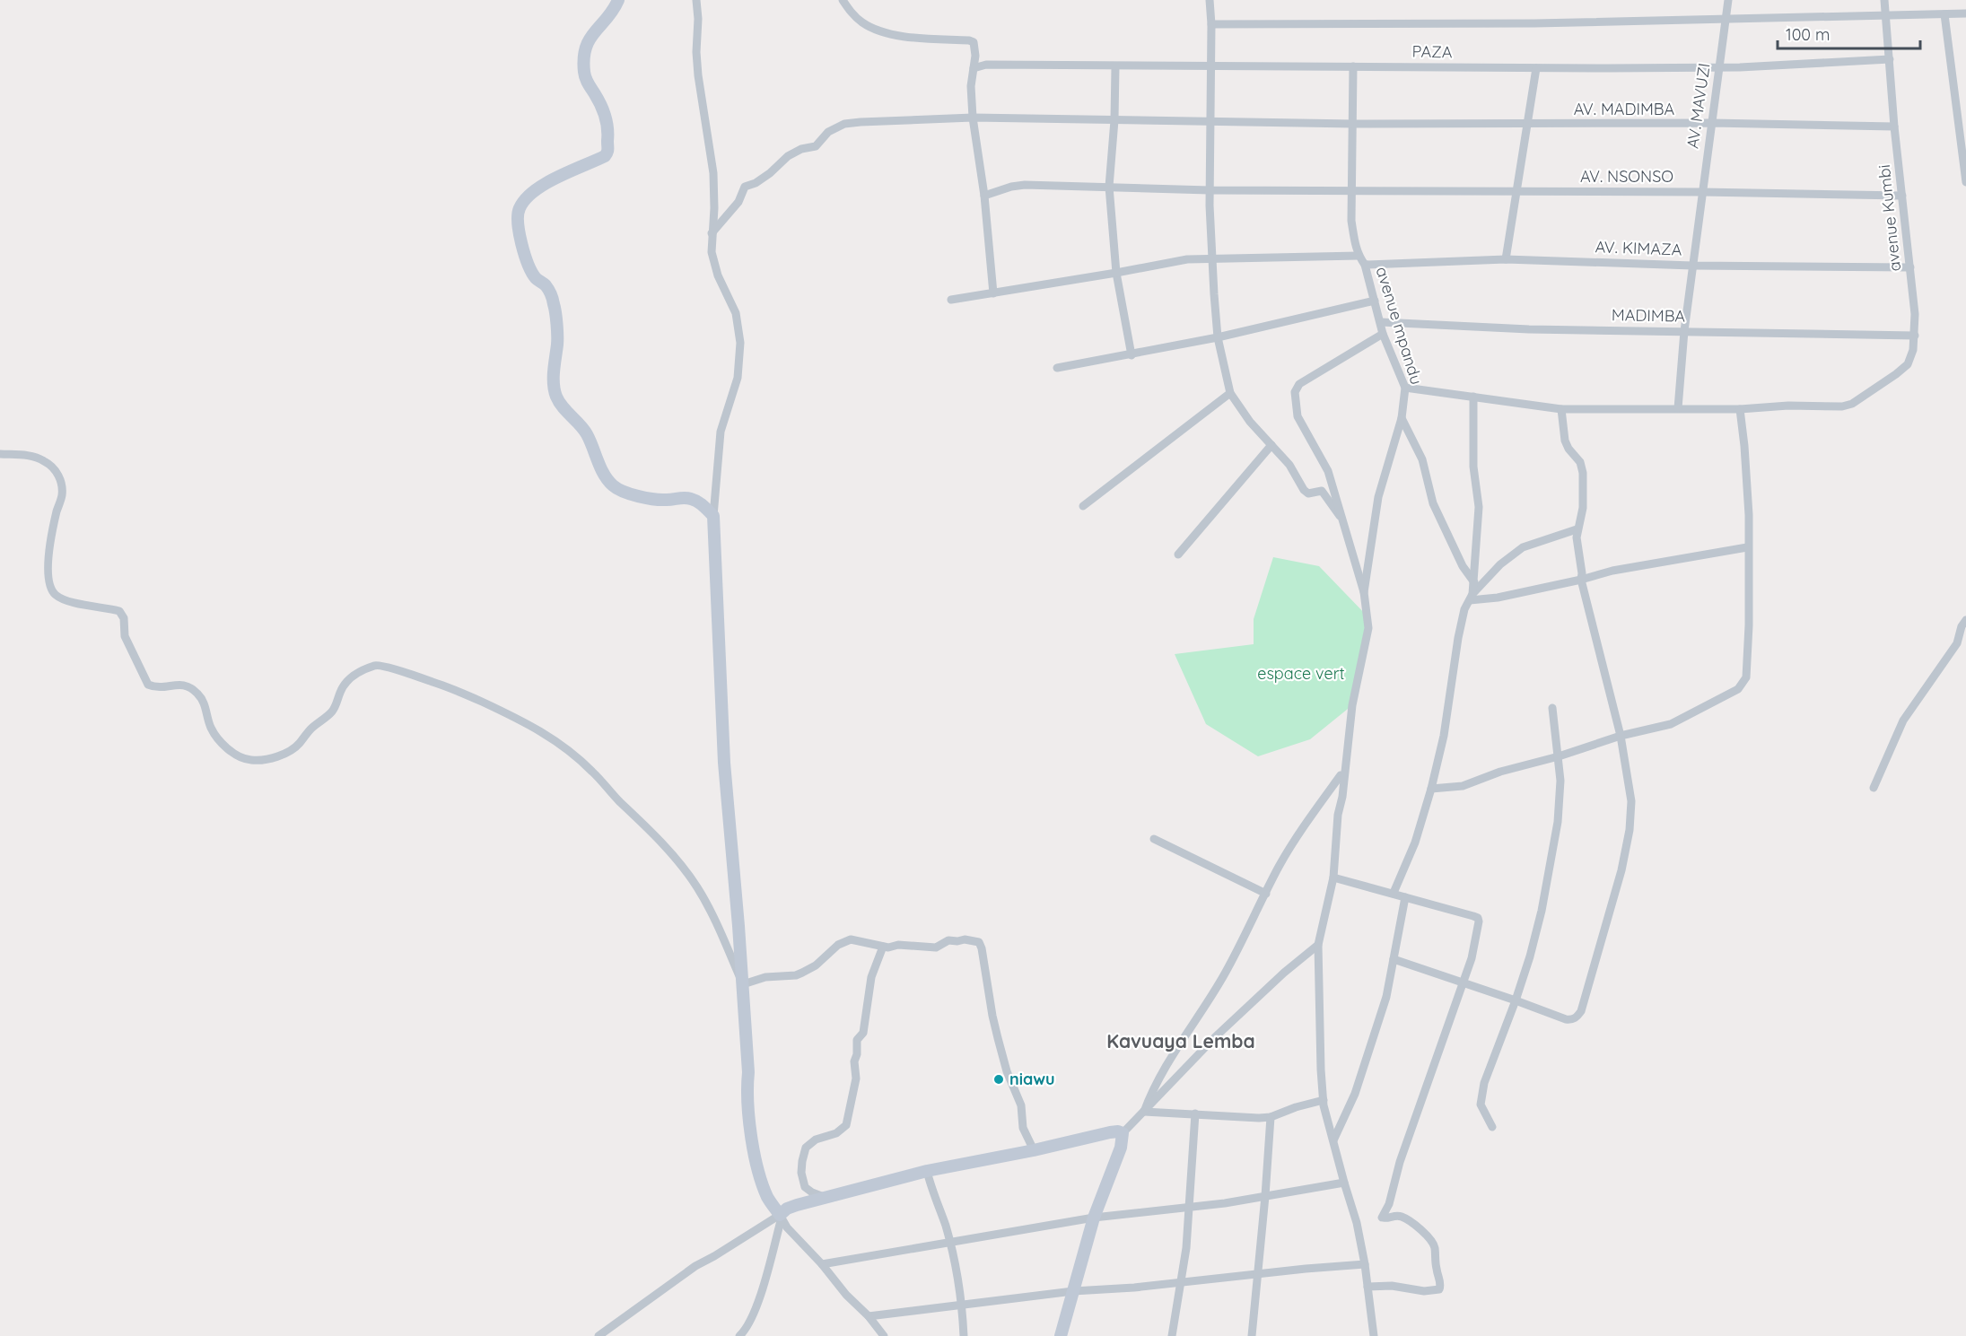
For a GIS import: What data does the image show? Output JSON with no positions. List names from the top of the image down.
{
  "streets": {
    "street": [
      "PAZA",
      "AV. MAVUZI",
      "AV. MADIMBA",
      "AV. NSONSO",
      "avenue Kumbi",
      "AV. KIMAZA",
      "MADIMBA",
      "avenue mpandu"
    ]
  },
  "crossings": [
    ["PAZA", "AV. MAVUZI"],
    ["PAZA", "avenue Kumbi"],
    ["PAZA", "avenue mpandu"],
    ["AV. MAVUZI", "AV. MADIMBA"],
    ["AV. MAVUZI", "AV. NSONSO"],
    ["AV. MAVUZI", "AV. KIMAZA"],
    ["AV. MAVUZI", "MADIMBA"],
    ["AV. MADIMBA", "avenue Kumbi"],
    ["AV. MADIMBA", "avenue mpandu"],
    ["AV. NSONSO", "avenue Kumbi"],
    ["AV. NSONSO", "avenue mpandu"],
    ["avenue Kumbi", "AV. KIMAZA"],
    ["avenue Kumbi", "MADIMBA"],
    ["AV. KIMAZA", "avenue mpandu"],
    ["MADIMBA", "avenue mpandu"]
  ],
  "districts": ["Kavuaya Lemba"],
  "parks": ["espace vert"],
  "places": ["niawu"],
  "scale_bar": "100 m"
}
